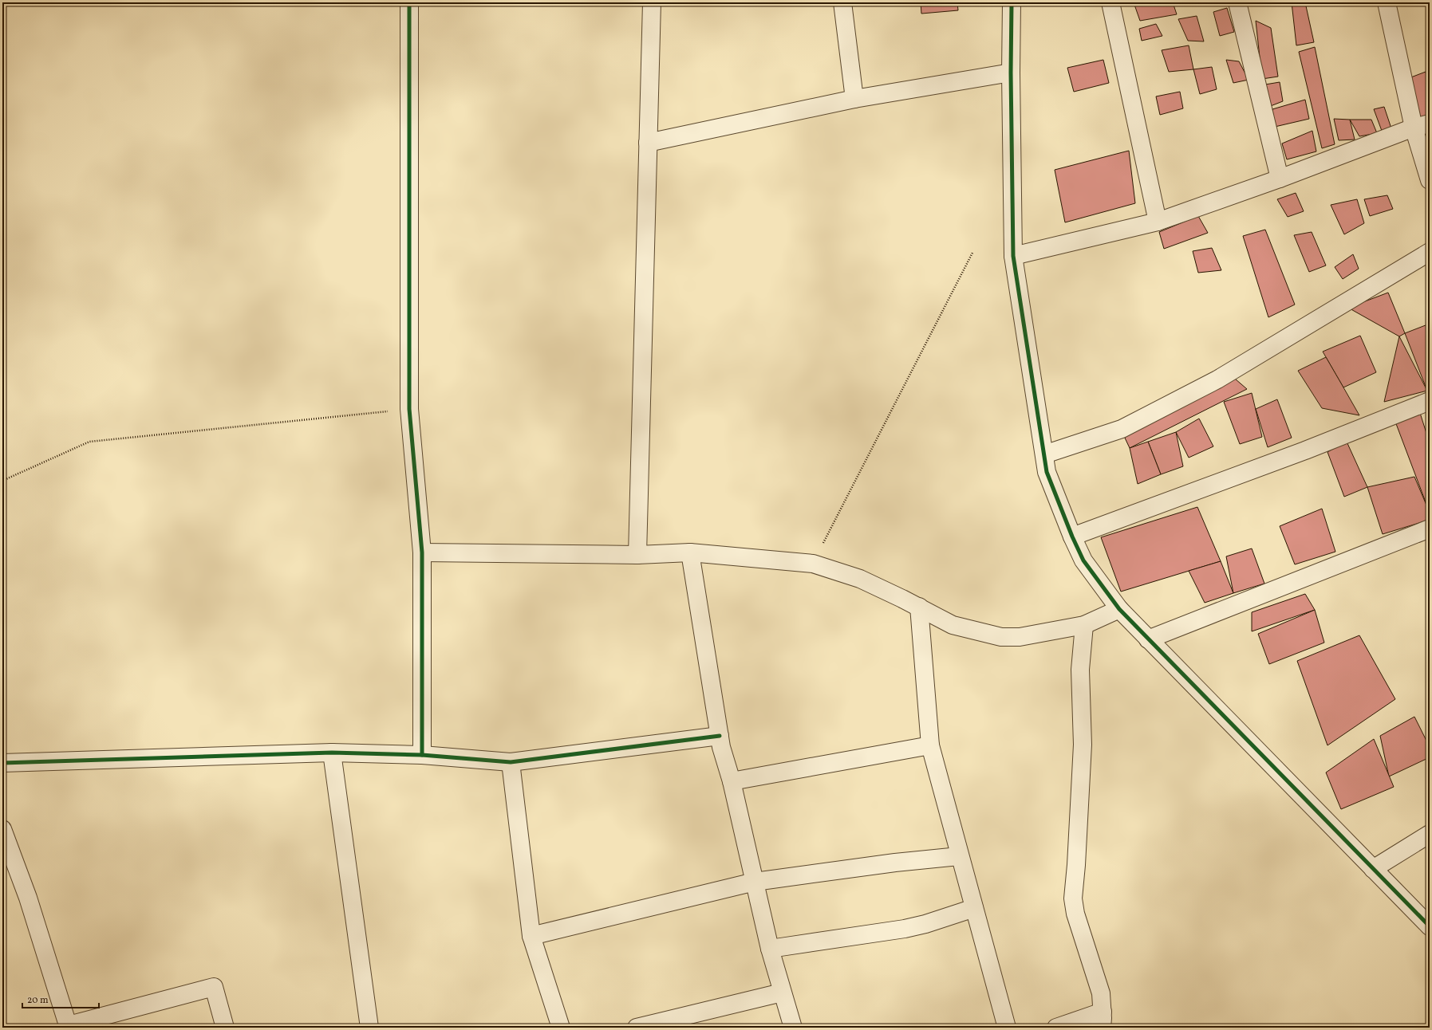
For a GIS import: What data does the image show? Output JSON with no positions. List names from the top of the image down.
{
  "scale_bar": "20 m"
}
